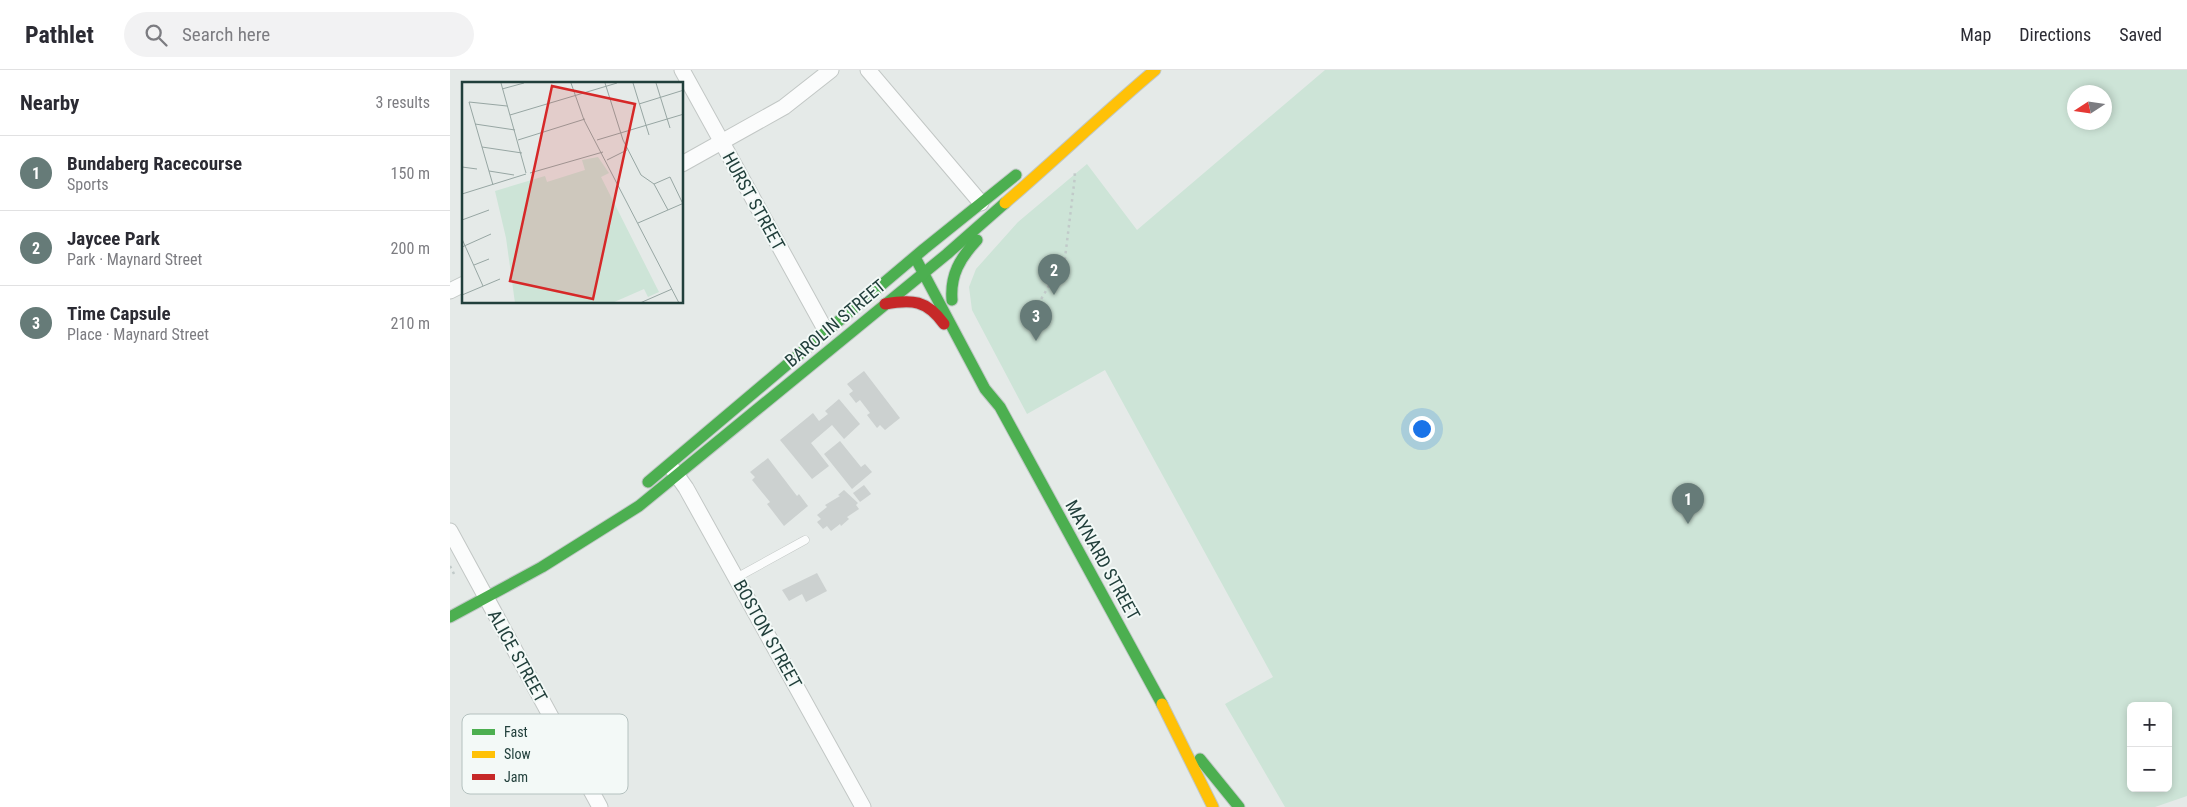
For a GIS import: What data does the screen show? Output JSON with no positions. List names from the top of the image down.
{
  "streets": {
    "main road": ["BAROLIN STREET", "MAYNARD STREET"],
    "street": ["HURST STREET", "BOSTON STREET", "ALICE STREET"]
  },
  "crossings": [
    ["HURST STREET", "BAROLIN STREET"],
    ["BAROLIN STREET", "MAYNARD STREET"],
    ["BAROLIN STREET", "BOSTON STREET"],
    ["BAROLIN STREET", "ALICE STREET"]
  ],
  "legend": ["Fast", "Slow", "Jam"],
  "north": "left",
  "page": {
    "header": "Pathlet",
    "search": "Search here",
    "nav": ["Map", "Directions", "Saved"],
    "heading": ["Nearby", "3 results"],
    "list": [
      {
        "mark": "1",
        "name": "Bundaberg Racecourse",
        "note": "Sports",
        "value": "150 m"
      },
      {
        "mark": "2",
        "name": "Jaycee Park",
        "note": "Park · Maynard Street",
        "value": "200 m"
      },
      {
        "mark": "3",
        "name": "Time Capsule",
        "note": "Place · Maynard Street",
        "value": "210 m"
      }
    ],
    "pins": ["2", "3", "1"],
    "map_buttons": ["+", "−"]
  }
}
